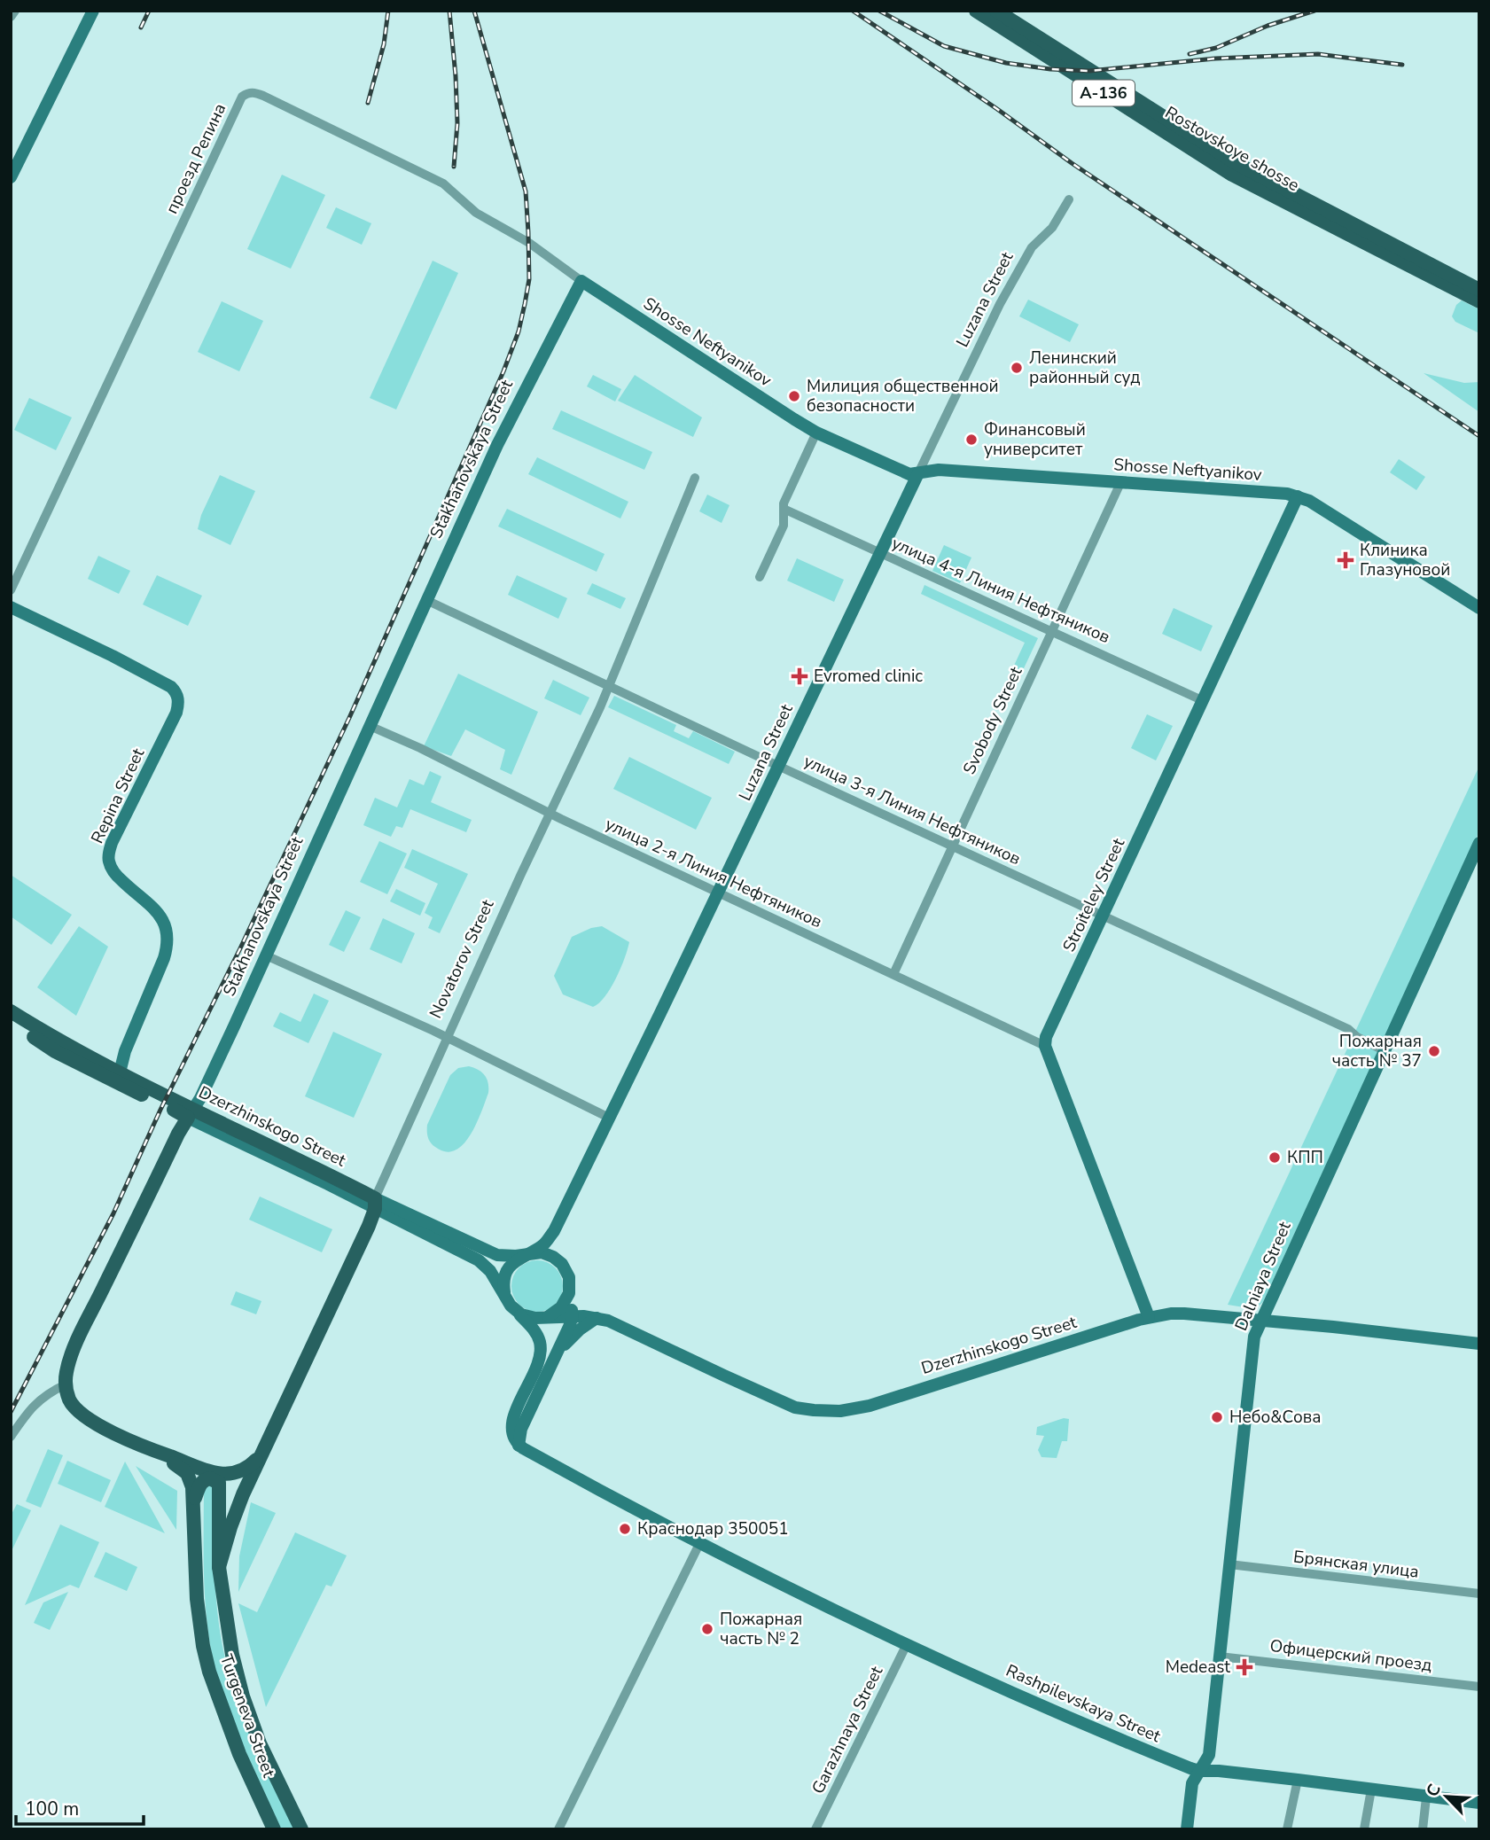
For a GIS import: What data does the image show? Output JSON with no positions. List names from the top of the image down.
{
  "streets": {
    "main road": [
      "А-136",
      "Rostovskoye shosse",
      "Stakhanovskaya Street",
      "Novatorov Street",
      "Dzerzhinskogo Street",
      "Turgeneva Street"
    ],
    "street": [
      "проезд Репина",
      "Luzana Street",
      "Shosse Neftyanikov",
      "улица 4-я Линия Нефтяников",
      "Svobody Street",
      "Repina Street",
      "улица 3-я Линия Нефтяников",
      "улица 2-я Линия Нефтяников",
      "Stroiteley Street",
      "Dalniaya Street",
      "Брянская улица",
      "Офицерский проезд",
      "Rashpilevskaya Street",
      "Garazhnaya Street"
    ]
  },
  "crossings": [
    ["проезд Репина", "Shosse Neftyanikov"],
    ["проезд Репина", "Stakhanovskaya Street"],
    ["Luzana Street", "Shosse Neftyanikov"],
    ["Luzana Street", "улица 4-я Линия Нефтяников"],
    ["Luzana Street", "улица 3-я Линия Нефтяников"],
    ["Luzana Street", "улица 2-я Линия Нефтяников"],
    ["Luzana Street", "Dzerzhinskogo Street"],
    ["Shosse Neftyanikov", "Stakhanovskaya Street"],
    ["Shosse Neftyanikov", "Svobody Street"],
    ["Shosse Neftyanikov", "Stroiteley Street"],
    ["Stakhanovskaya Street", "улица 3-я Линия Нефтяников"],
    ["Stakhanovskaya Street", "улица 2-я Линия Нефтяников"],
    ["Stakhanovskaya Street", "Dzerzhinskogo Street"],
    ["улица 4-я Линия Нефтяников", "Svobody Street"],
    ["улица 4-я Линия Нефтяников", "Stroiteley Street"],
    ["Svobody Street", "улица 3-я Линия Нефтяников"],
    ["Svobody Street", "улица 2-я Линия Нефтяников"],
    ["Repina Street", "Dzerzhinskogo Street"],
    ["улица 3-я Линия Нефтяников", "Stroiteley Street"],
    ["улица 3-я Линия Нефтяников", "Novatorov Street"],
    ["улица 3-я Линия Нефтяников", "Dalniaya Street"],
    ["улица 2-я Линия Нефтяников", "Stroiteley Street"],
    ["улица 2-я Линия Нефтяников", "Novatorov Street"],
    ["Novatorov Street", "Dzerzhinskogo Street"],
    ["Novatorov Street", "Turgeneva Street"],
    ["Dzerzhinskogo Street", "Dalniaya Street"],
    ["Dalniaya Street", "Брянская улица"],
    ["Dalniaya Street", "Офицерский проезд"],
    ["Dalniaya Street", "Rashpilevskaya Street"],
    ["Rashpilevskaya Street", "Garazhnaya Street"]
  ],
  "places": {
    "other": [
      "Ленинский районный суд",
      "Милиция общественной безопасности",
      "Финансовый университет",
      "Пожарная часть № 37",
      "КПП",
      "Небо&Сова",
      "Краснодар 350051",
      "Пожарная часть № 2"
    ],
    "health": ["Клиника Глазуновой", "Evromed clinic", "Medeast"]
  },
  "scale_bar": "100 m",
  "north": "top left"
}
